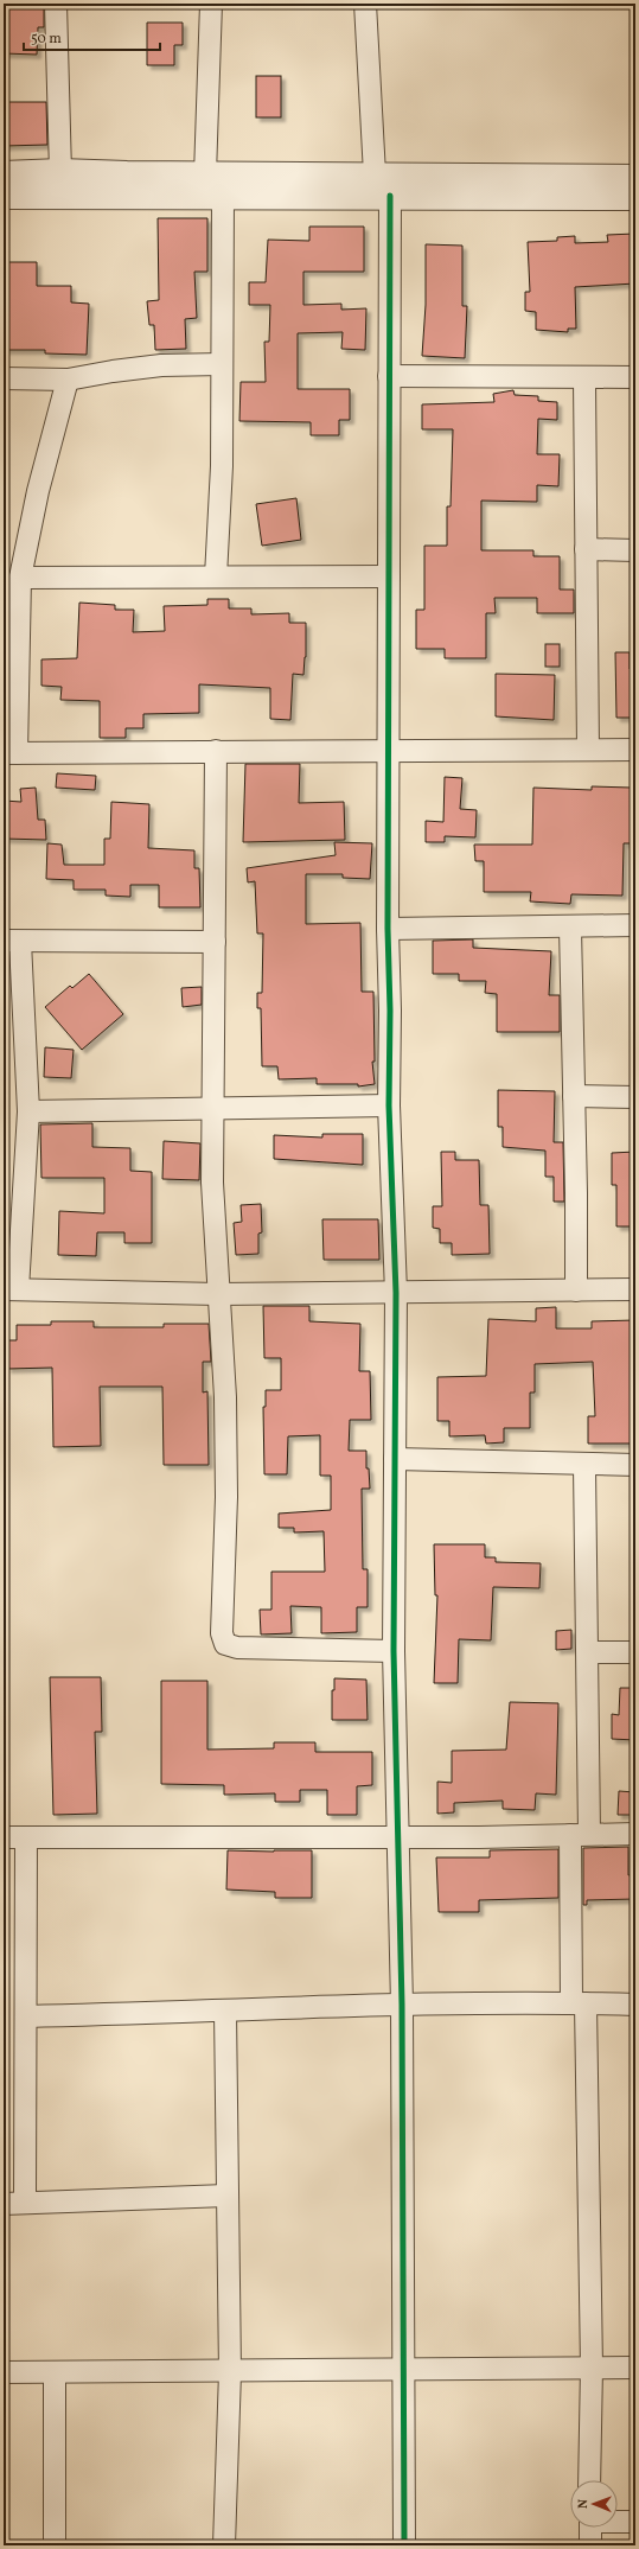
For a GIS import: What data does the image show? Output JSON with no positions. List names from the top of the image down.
{
  "scale_bar": "50 m",
  "north": "left"
}
